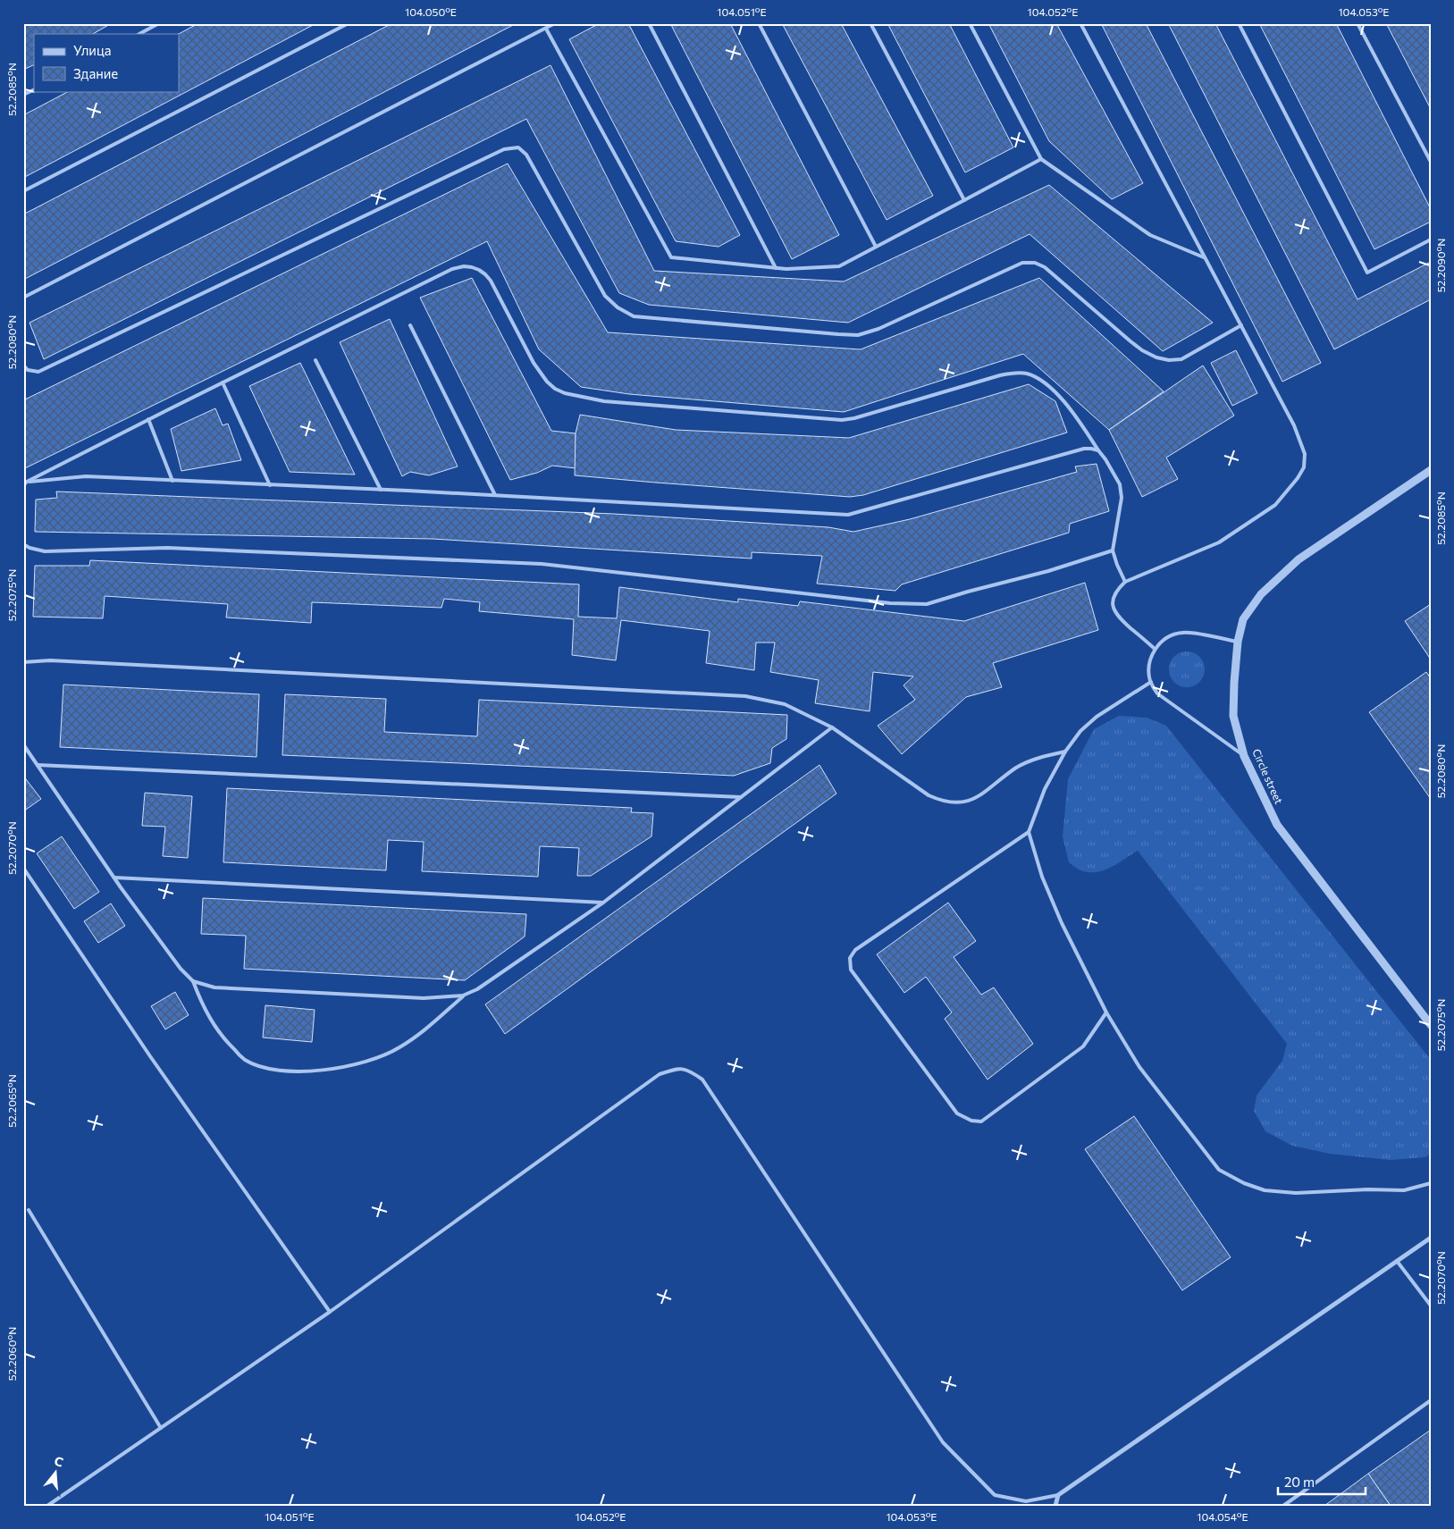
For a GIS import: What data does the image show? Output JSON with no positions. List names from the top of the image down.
{
  "streets": {
    "street": ["Circle street"]
  },
  "legend": ["Улица", "Здание"],
  "scale_bar": "20 m",
  "north": "top",
  "coordinates": [
    "104.050°E",
    "104.051°E",
    "104.052°E",
    "104.053°E",
    "52.2085°N",
    "52.2090°N",
    "52.2080°N",
    "52.2075°N",
    "52.2070°N",
    "52.2065°N",
    "52.2060°N",
    "104.054°E"
  ]
}
